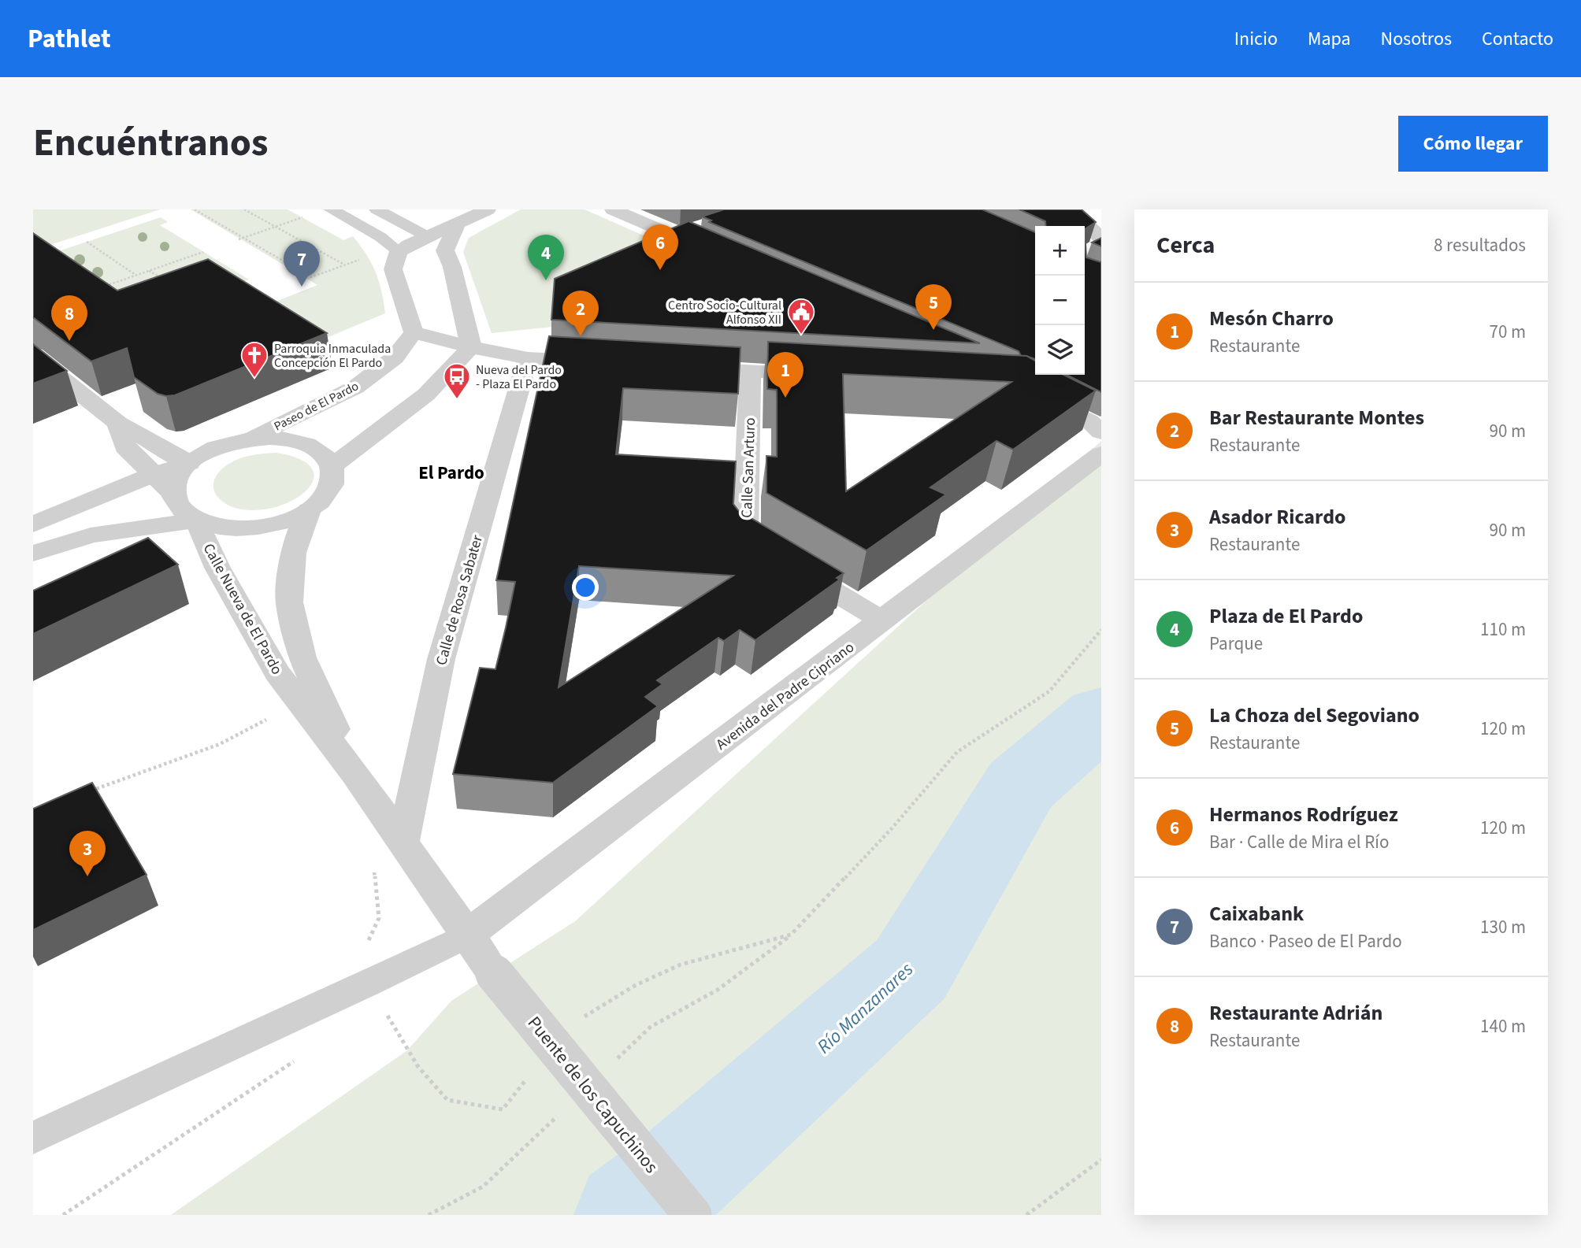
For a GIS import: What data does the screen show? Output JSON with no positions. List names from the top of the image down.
{
  "streets": {
    "street": [
      "Paseo de El Pardo",
      "Calle San Arturo",
      "Calle de Rosa Sabater",
      "Calle Nueva de El Pardo",
      "Avenida del Padre Cipriano",
      "Puente de los Capuchinos"
    ]
  },
  "crossings": [
    ["Paseo de El Pardo", "Calle Nueva de El Pardo"],
    ["Calle San Arturo", "Avenida del Padre Cipriano"],
    ["Calle de Rosa Sabater", "Calle Nueva de El Pardo"],
    ["Calle Nueva de El Pardo", "Avenida del Padre Cipriano"],
    ["Calle Nueva de El Pardo", "Puente de los Capuchinos"]
  ],
  "districts": ["El Pardo"],
  "water": ["Río Manzanares"],
  "places": {
    "public building": ["Centro Socio-Cultural Alfonso XII"],
    "church": ["Parroquia Inmaculada Concepción El Pardo"],
    "bus stop": ["Nueva del Pardo - Plaza El Pardo"]
  },
  "page": {
    "header": "Pathlet",
    "nav": [
      "Inicio",
      "Mapa",
      "Nosotros",
      "Contacto"
    ],
    "title": "Encuéntranos",
    "buttons": "Cómo llegar",
    "heading": ["Cerca", "8 resultados"],
    "pins": [
      "6",
      "4",
      "7",
      "5",
      "2",
      "8",
      "1",
      "3"
    ],
    "map_buttons": ["+", "−"],
    "list": [
      {
        "mark": "1",
        "name": "Mesón Charro",
        "note": "Restaurante",
        "value": "70 m"
      },
      {
        "mark": "2",
        "name": "Bar Restaurante Montes",
        "note": "Restaurante",
        "value": "90 m"
      },
      {
        "mark": "3",
        "name": "Asador Ricardo",
        "note": "Restaurante",
        "value": "90 m"
      },
      {
        "mark": "4",
        "name": "Plaza de El Pardo",
        "note": "Parque",
        "value": "110 m"
      },
      {
        "mark": "5",
        "name": "La Choza del Segoviano",
        "note": "Restaurante",
        "value": "120 m"
      },
      {
        "mark": "6",
        "name": "Hermanos Rodríguez",
        "note": "Bar · Calle de Mira el Río",
        "value": "120 m"
      },
      {
        "mark": "7",
        "name": "Caixabank",
        "note": "Banco · Paseo de El Pardo",
        "value": "130 m"
      },
      {
        "mark": "8",
        "name": "Restaurante Adrián",
        "note": "Restaurante",
        "value": "140 m"
      }
    ]
  }
}
